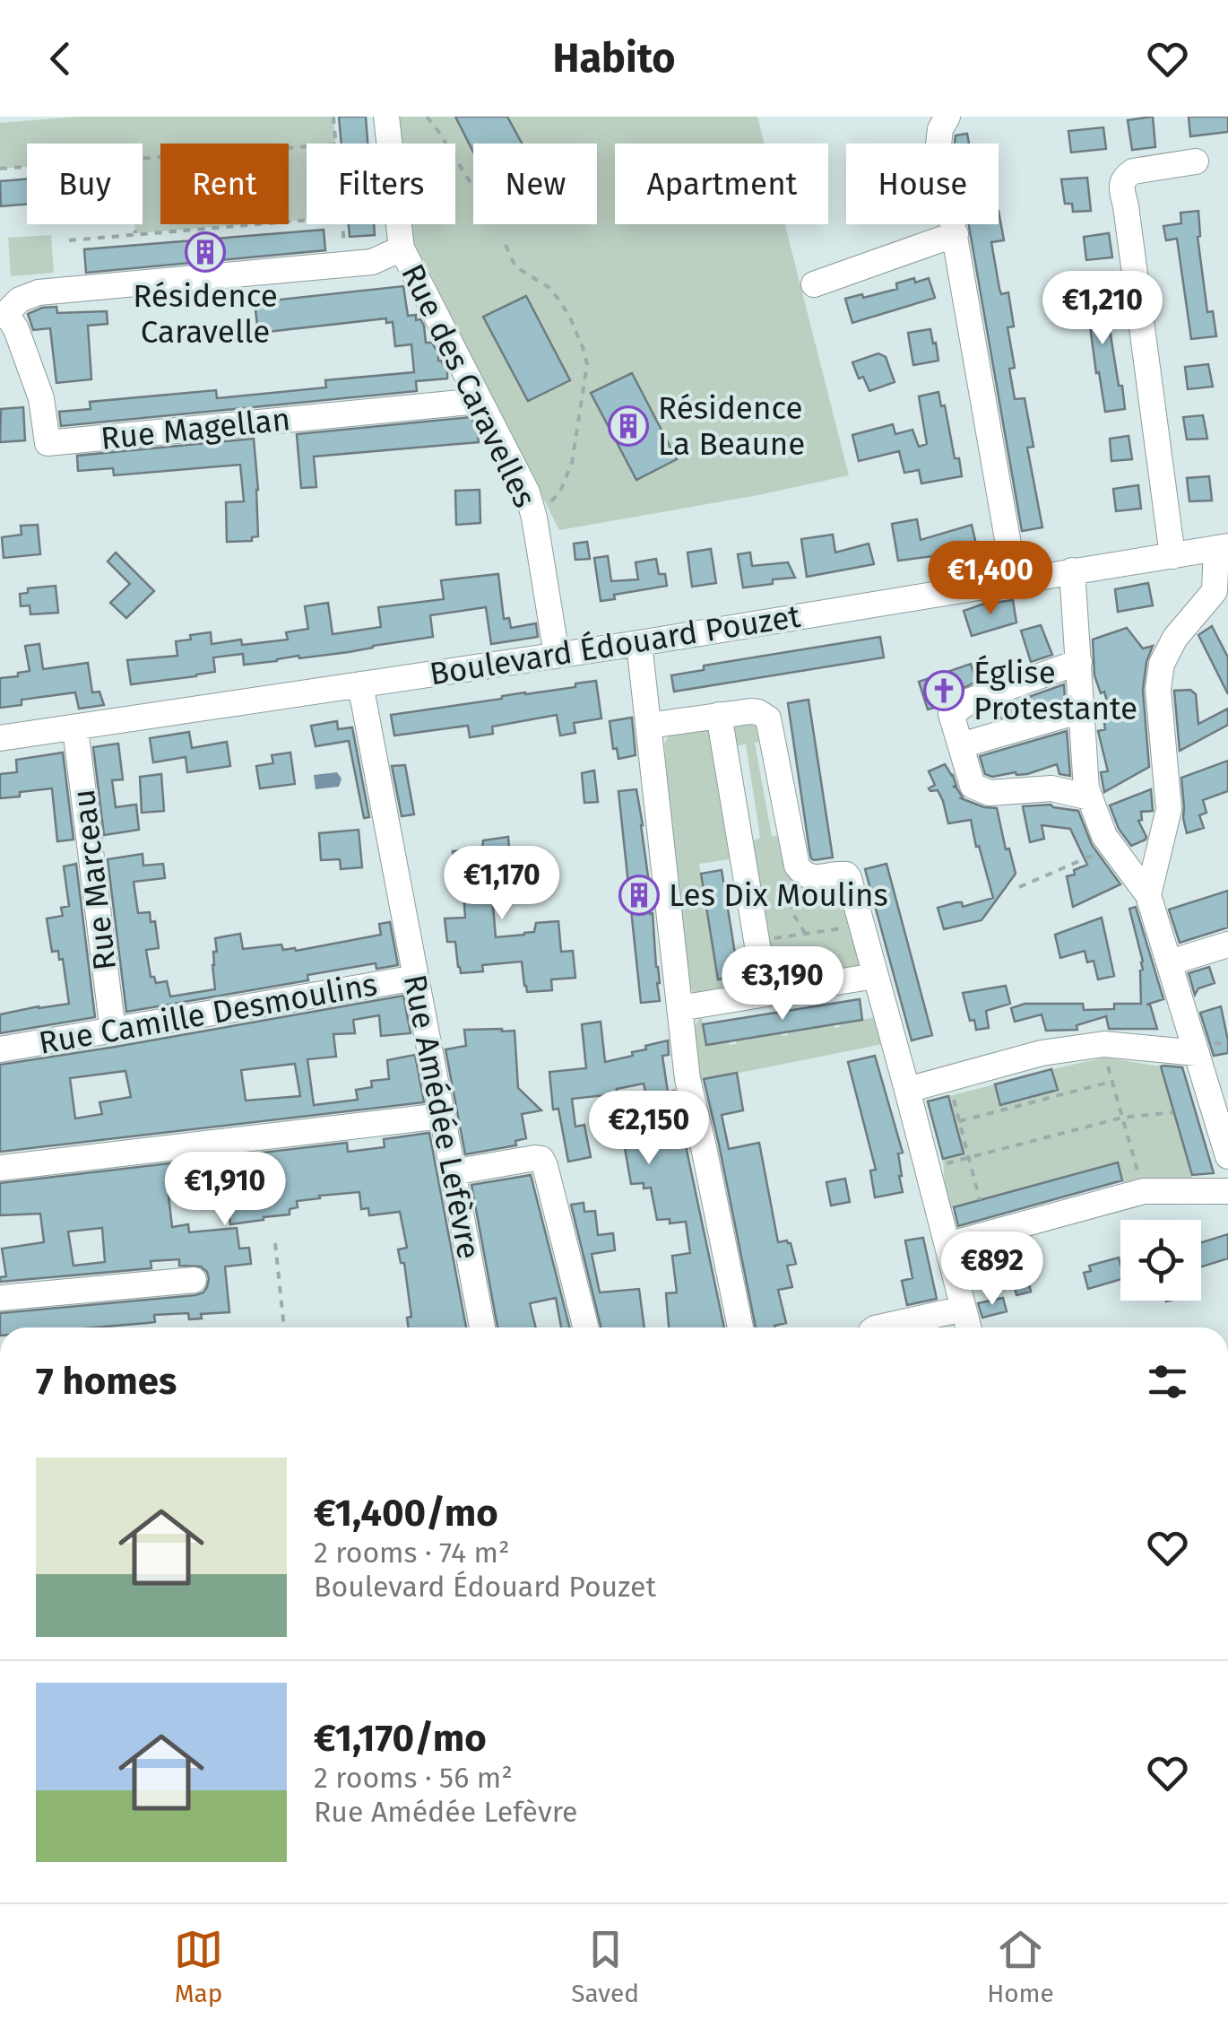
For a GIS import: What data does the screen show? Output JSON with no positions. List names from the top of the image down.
{
  "streets": {
    "street": [
      "Rue des Caravelles",
      "Rue Magellan",
      "Boulevard Édouard Pouzet",
      "Rue Marceau",
      "Rue Camille Desmoulins",
      "Rue Amédée Lefèvre"
    ]
  },
  "crossings": [
    ["Rue des Caravelles", "Rue Magellan"],
    ["Rue des Caravelles", "Boulevard Édouard Pouzet"],
    ["Boulevard Édouard Pouzet", "Rue Marceau"],
    ["Boulevard Édouard Pouzet", "Rue Amédée Lefèvre"],
    ["Rue Marceau", "Rue Camille Desmoulins"],
    ["Rue Camille Desmoulins", "Rue Amédée Lefèvre"]
  ],
  "places": {
    "building": ["Résidence Caravelle", "Résidence La Beaune", "Les Dix Moulins"],
    "church": ["Église Protestante"]
  },
  "page": {
    "header": "Habito",
    "chip": [
      "Buy",
      "Rent",
      "Filters",
      "New",
      "Apartment",
      "House"
    ],
    "price": [
      "€1,210",
      "€1,400",
      "€1,170",
      "€3,190",
      "€2,150",
      "€1,910",
      "€892"
    ],
    "heading": "7 homes",
    "list": [
      {
        "name": "€1,400/mo",
        "note": "2 rooms · 74 m² · Boulevard Édouard Pouzet"
      },
      {
        "name": "€1,170/mo",
        "note": "2 rooms · 56 m² · Rue Amédée Lefèvre"
      }
    ],
    "tabs": ["Map", "Saved", "Home"]
  }
}
